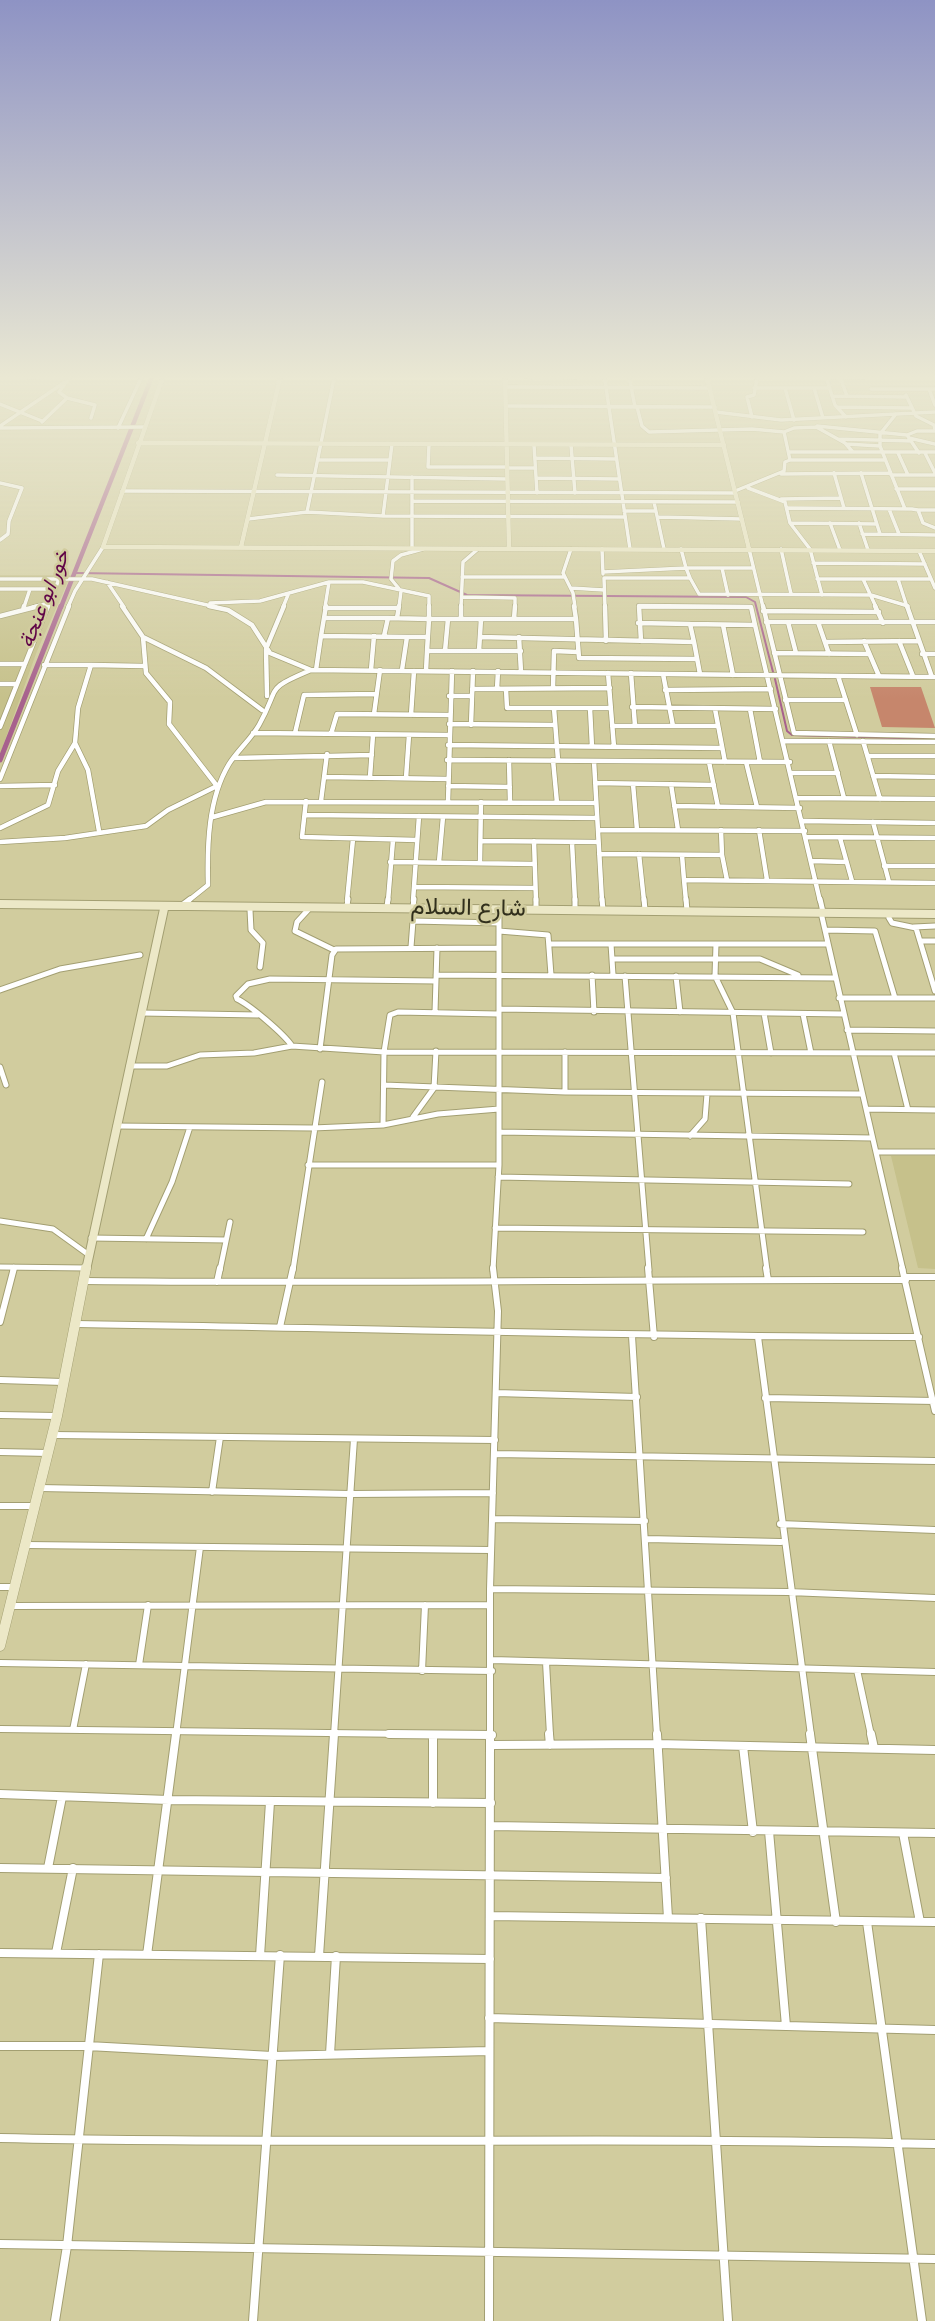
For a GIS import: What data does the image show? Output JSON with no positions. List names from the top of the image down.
{
  "streets": {
    "street": ["شارع السلام"]
  },
  "water": ["خور ابو عنجة"]
}
